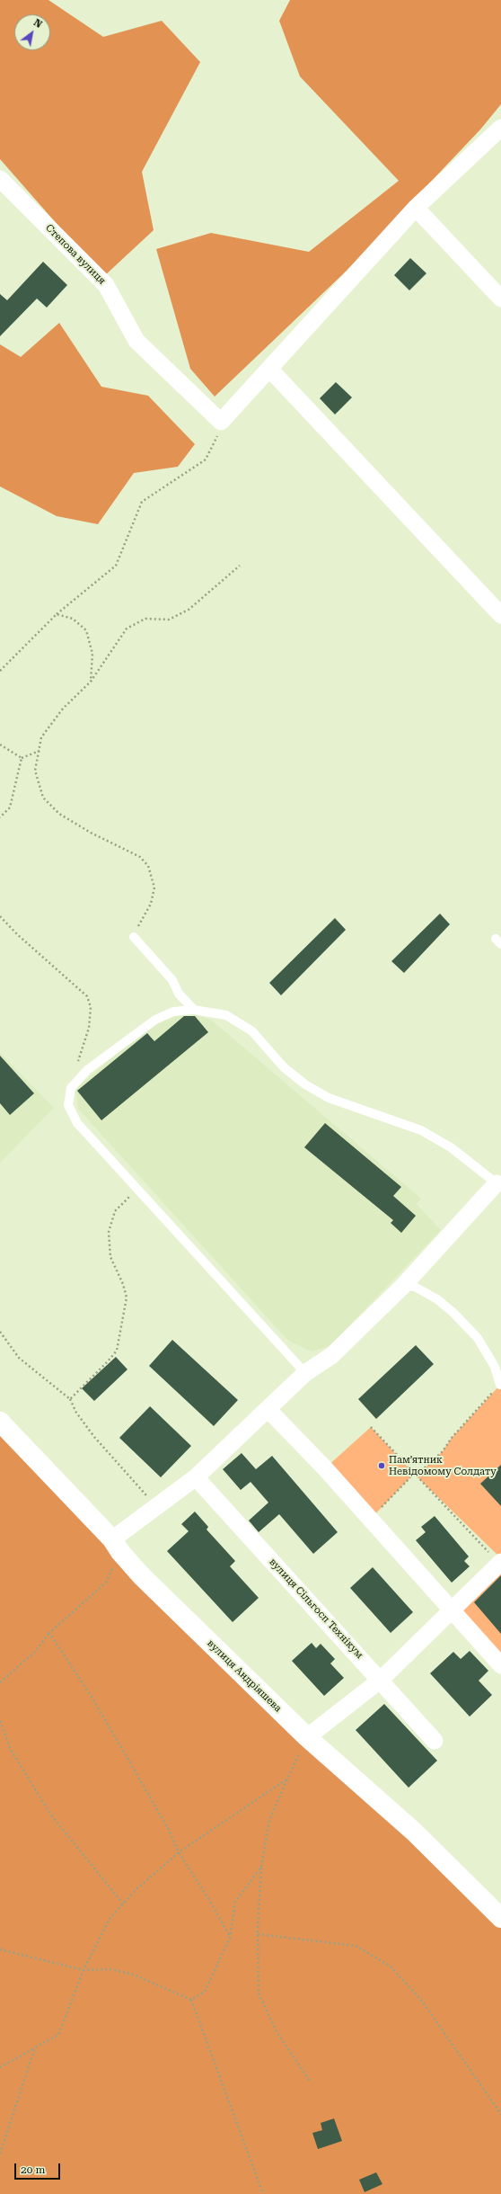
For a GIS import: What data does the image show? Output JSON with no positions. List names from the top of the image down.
{
  "streets": {
    "street": ["Степова вулиця", "вулиця Сільгосп Технікум", "вулиця Андріяшева"]
  },
  "places": ["Пам’ятник Невідомому Солдату"],
  "scale_bar": "20 m",
  "north": "top right"
}
